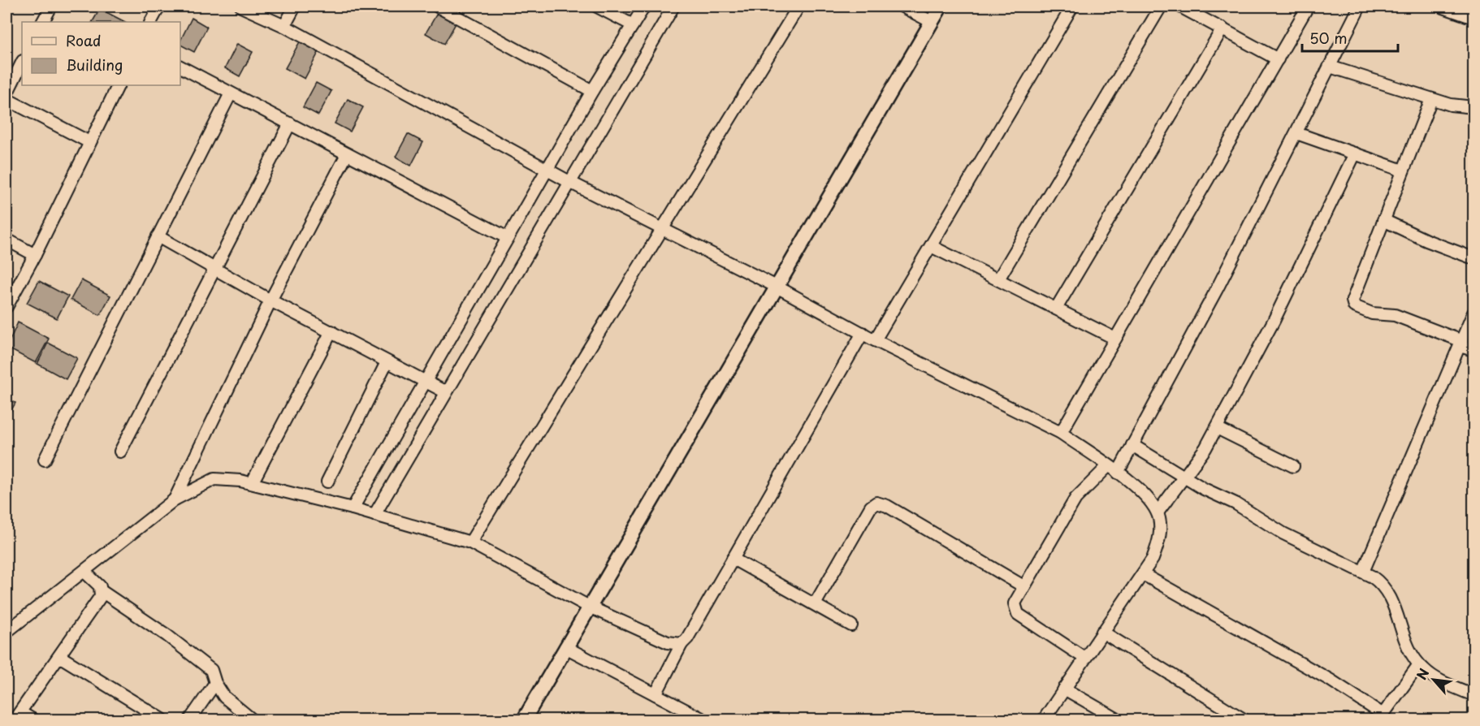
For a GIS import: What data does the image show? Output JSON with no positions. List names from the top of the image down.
{
  "legend": ["Road", "Building"],
  "scale_bar": "50 m",
  "north": "top left"
}
